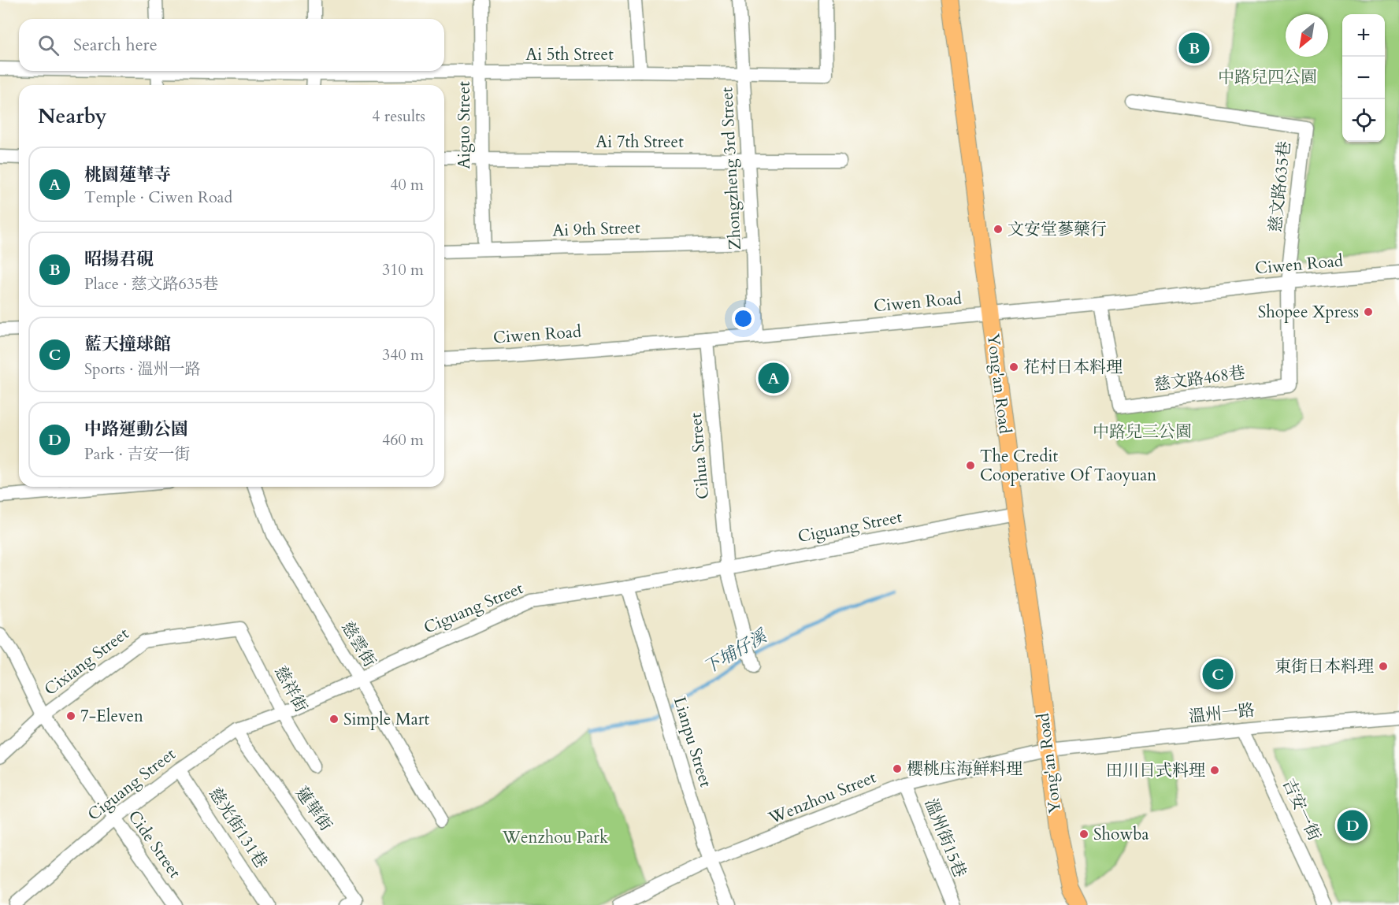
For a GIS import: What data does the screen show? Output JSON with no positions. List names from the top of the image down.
{
  "streets": {
    "main road": ["Yong'an Road"],
    "street": [
      "Ai 5th Street",
      "Aiguo Street",
      "Ai 7th Street",
      "Zhongzheng 3rd Street",
      "慈文路635巷",
      "Ai 9th Street",
      "Ciwen Road",
      "慈文路468巷",
      "Cihua Street",
      "Ciguang Street",
      "慈雲街",
      "Cixiang Street",
      "慈祥街",
      "溫州一路",
      "Lianpu Street",
      "Wenzhou Street",
      "蓮華街",
      "吉安一街",
      "慈光街131巷",
      "溫州街15巷",
      "Cide Street"
    ]
  },
  "crossings": [
    ["Ai 5th Street", "Aiguo Street"],
    ["Ai 5th Street", "Zhongzheng 3rd Street"],
    ["Aiguo Street", "Ai 7th Street"],
    ["Aiguo Street", "Ai 9th Street"],
    ["Ai 7th Street", "Zhongzheng 3rd Street"],
    ["Zhongzheng 3rd Street", "Ai 9th Street"],
    ["Zhongzheng 3rd Street", "Ciwen Road"],
    ["慈文路635巷", "Ciwen Road"],
    ["慈文路635巷", "慈文路468巷"],
    ["Ciwen Road", "慈文路468巷"],
    ["Ciwen Road", "Yong'an Road"],
    ["Ciwen Road", "Cihua Street"],
    ["Yong'an Road", "Ciguang Street"],
    ["Yong'an Road", "溫州一路"],
    ["Yong'an Road", "Wenzhou Street"],
    ["Cihua Street", "Ciguang Street"],
    ["Ciguang Street", "慈雲街"],
    ["Ciguang Street", "Cixiang Street"],
    ["Ciguang Street", "慈祥街"],
    ["Ciguang Street", "Lianpu Street"],
    ["Ciguang Street", "蓮華街"],
    ["Ciguang Street", "慈光街131巷"],
    ["Ciguang Street", "Cide Street"],
    ["Cixiang Street", "慈祥街"],
    ["Cixiang Street", "Cide Street"],
    ["溫州一路", "Wenzhou Street"],
    ["溫州一路", "吉安一街"],
    ["Lianpu Street", "Wenzhou Street"],
    ["Wenzhou Street", "溫州街15巷"]
  ],
  "water": ["下埔仔溪"],
  "parks": ["中路兒四公園", "中路兒三公園", "Wenzhou Park"],
  "places": [
    "文安堂蔘藥行",
    "Shopee Xpress",
    "花村日本料理",
    "The Credit Cooperative Of Taoyuan",
    "東街日本料理",
    "7-Eleven",
    "Simple Mart",
    "櫻桃庒海鮮料理",
    "田川日式料理",
    "Showba"
  ],
  "north": "bottom left",
  "page": {
    "map_buttons": ["+", "−"],
    "search": "Search here",
    "pins": [
      "B",
      "A",
      "C",
      "D"
    ],
    "heading": ["Nearby", "4 results"],
    "list": [
      {
        "mark": "A",
        "name": "桃園蓮華寺",
        "note": "Temple · Ciwen Road",
        "value": "40 m"
      },
      {
        "mark": "B",
        "name": "昭揚君硯",
        "note": "Place · 慈文路635巷",
        "value": "310 m"
      },
      {
        "mark": "C",
        "name": "藍天撞球館",
        "note": "Sports · 溫州一路",
        "value": "340 m"
      },
      {
        "mark": "D",
        "name": "中路運動公園",
        "note": "Park · 吉安一街",
        "value": "460 m"
      }
    ]
  }
}
